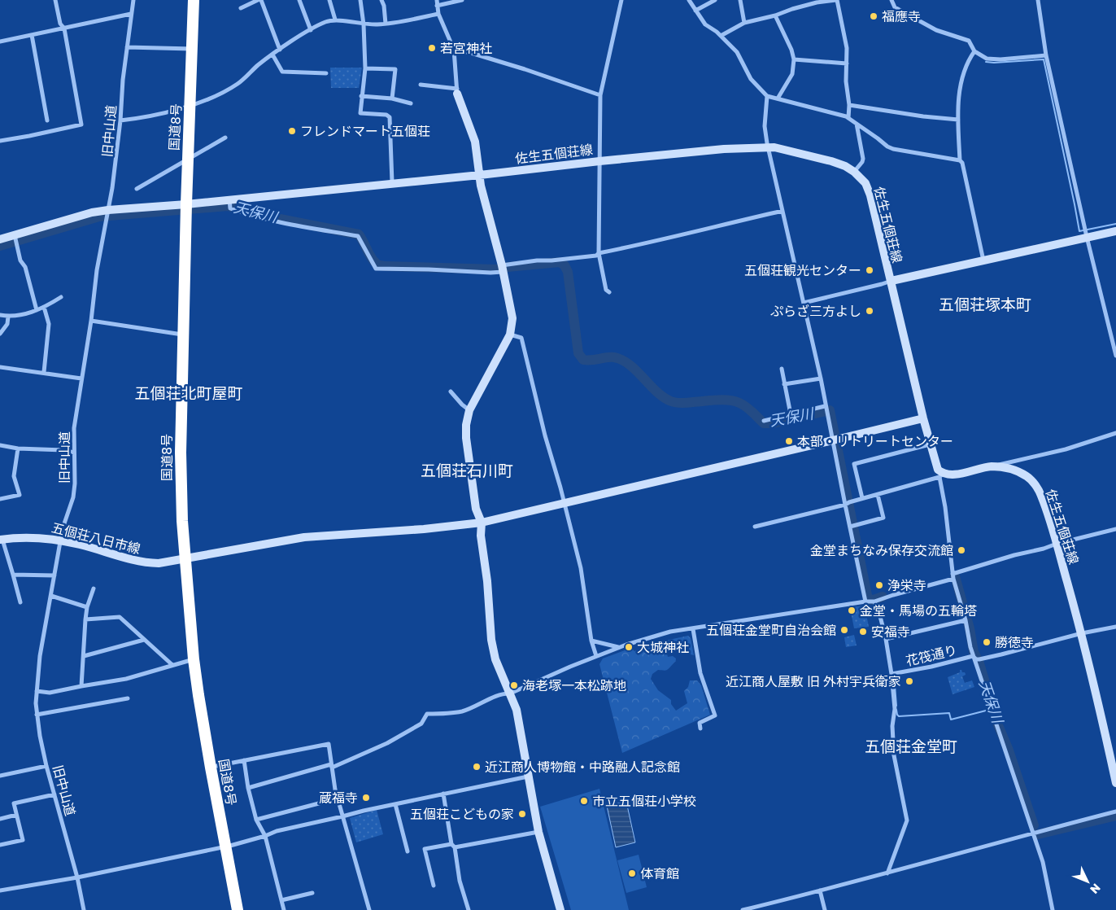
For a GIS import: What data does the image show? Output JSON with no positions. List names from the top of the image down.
{
  "streets": {
    "highway": ["国道8号"],
    "street": [
      "旧中山道",
      "佐生五個荘線",
      "五個荘八日市線",
      "花筏通り"
    ]
  },
  "crossings": [
    ["国道8号", "佐生五個荘線"],
    ["国道8号", "五個荘八日市線"],
    ["旧中山道", "佐生五個荘線"],
    ["旧中山道", "五個荘八日市線"],
    ["佐生五個荘線", "五個荘八日市線"],
    ["佐生五個荘線", "花筏通り"]
  ],
  "districts": [
    "五個荘塚本町",
    "五個荘北町屋町",
    "五個荘石川町",
    "五個荘金堂町"
  ],
  "water": ["天保川"],
  "places": [
    "福應寺",
    "若宮神社",
    "フレンドマート五個荘",
    "五個荘観光センター",
    "ぷらざ三方よし",
    "本部・リトリートセンター",
    "金堂まちなみ保存交流館",
    "浄栄寺",
    "金堂・馬場の五輪塔",
    "五個荘金堂町自治会館",
    "安福寺",
    "勝徳寺",
    "大城神社",
    "近江商人屋敷 旧 外村宇兵衛家",
    "海老塚一本松跡地",
    "近江商人博物館・中路融人記念館",
    "蔵福寺",
    "市立五個荘小学校",
    "五個荘こどもの家",
    "体育館"
  ],
  "north": "bottom right"
}
